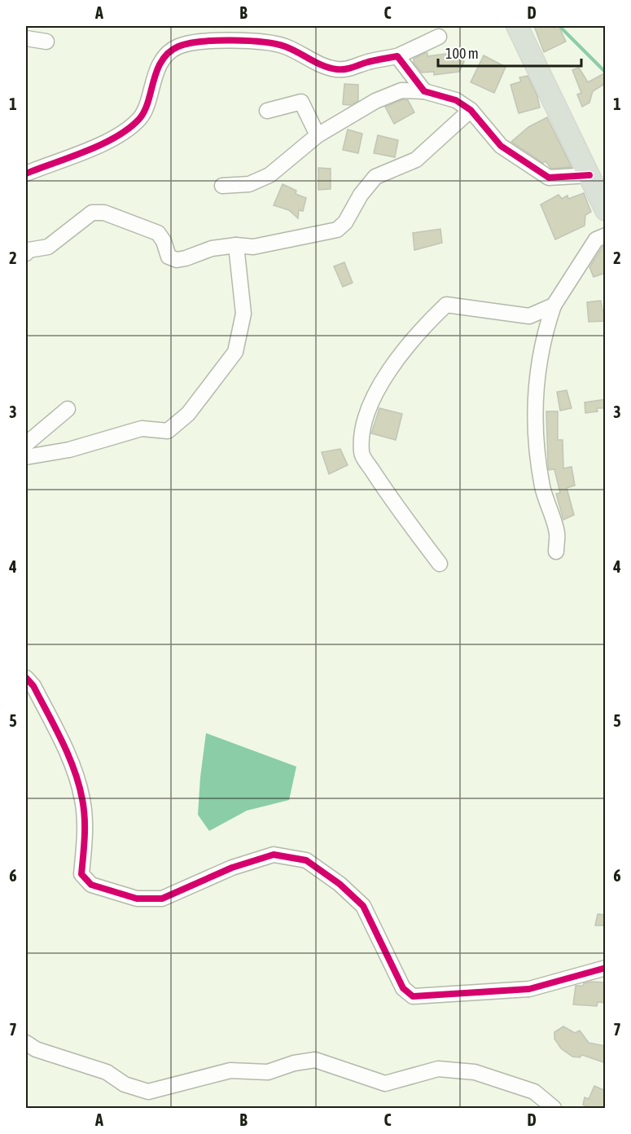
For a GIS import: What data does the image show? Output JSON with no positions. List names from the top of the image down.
{
  "scale_bar": "100 m",
  "grid": {
    "columns": [
      "A",
      "B",
      "C",
      "D"
    ],
    "rows": [
      "1",
      "2",
      "3",
      "4",
      "5",
      "6",
      "7"
    ]
  }
}
